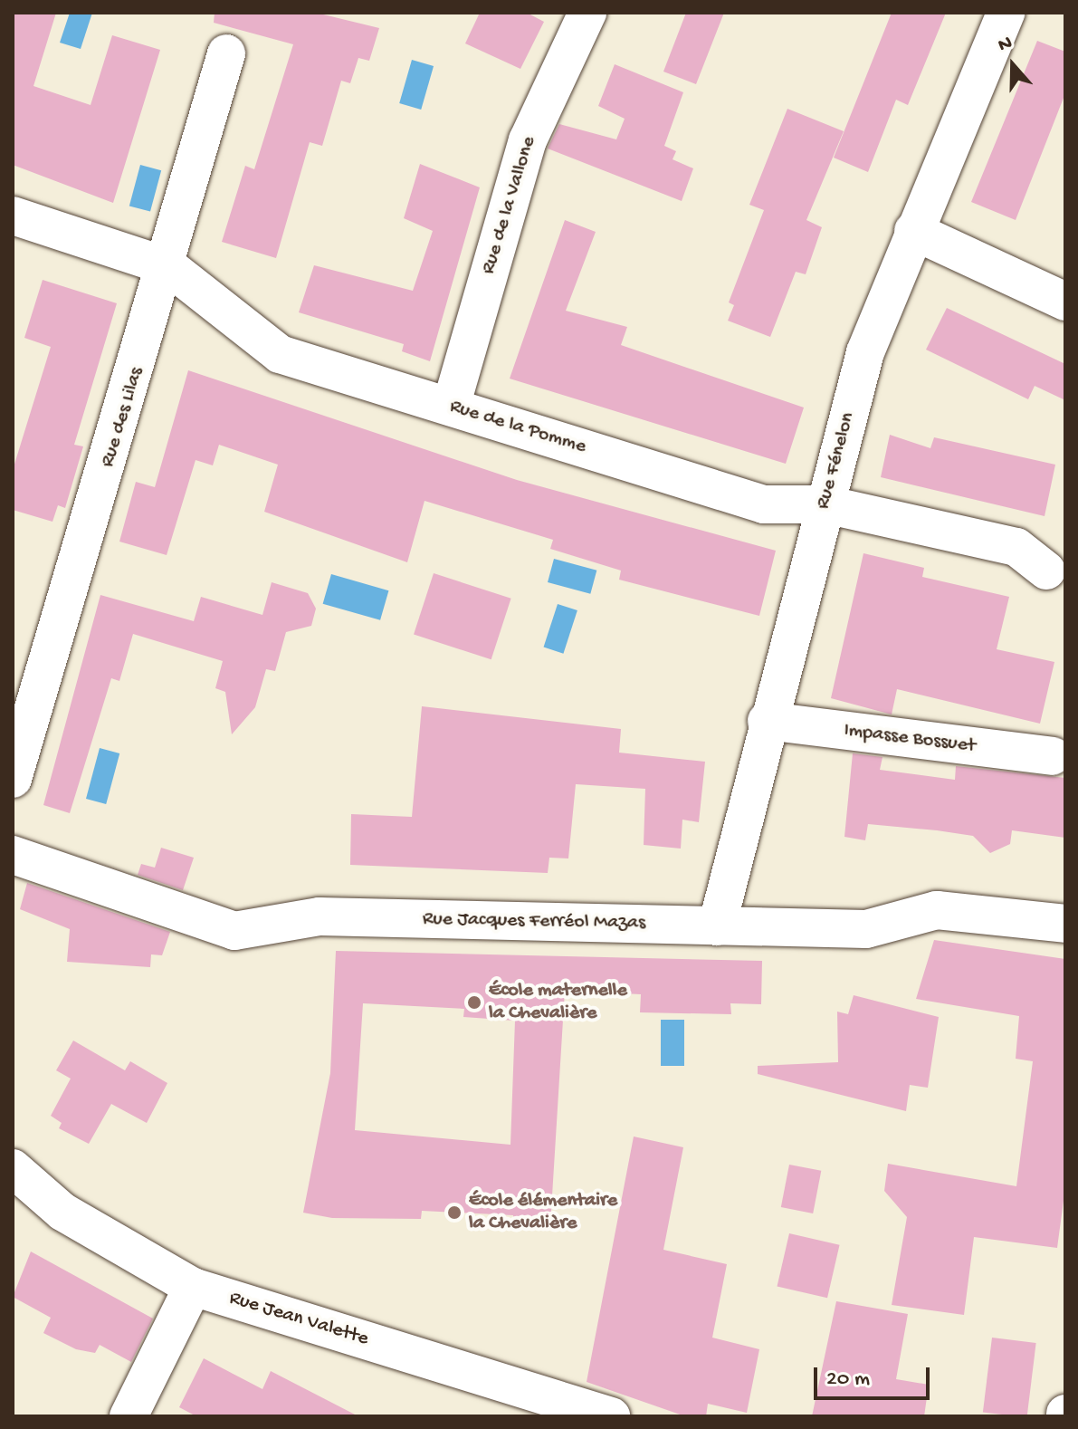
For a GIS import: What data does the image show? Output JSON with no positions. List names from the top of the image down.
{
  "streets": {
    "street": [
      "Rue de la Vallone",
      "Rue des Lilas",
      "Rue de la Pomme",
      "Rue Fénelon",
      "Impasse Bossuet",
      "Rue Jacques Ferréol Mazas",
      "Rue Jean Valette"
    ]
  },
  "crossings": [
    ["Rue de la Vallone", "Rue de la Pomme"],
    ["Rue des Lilas", "Rue de la Pomme"],
    ["Rue de la Pomme", "Rue Fénelon"],
    ["Rue Fénelon", "Impasse Bossuet"],
    ["Rue Fénelon", "Rue Jacques Ferréol Mazas"]
  ],
  "places": ["École maternelle la Chevalière", "École élémentaire la Chevalière"],
  "scale_bar": "20 m",
  "north": "top"
}
